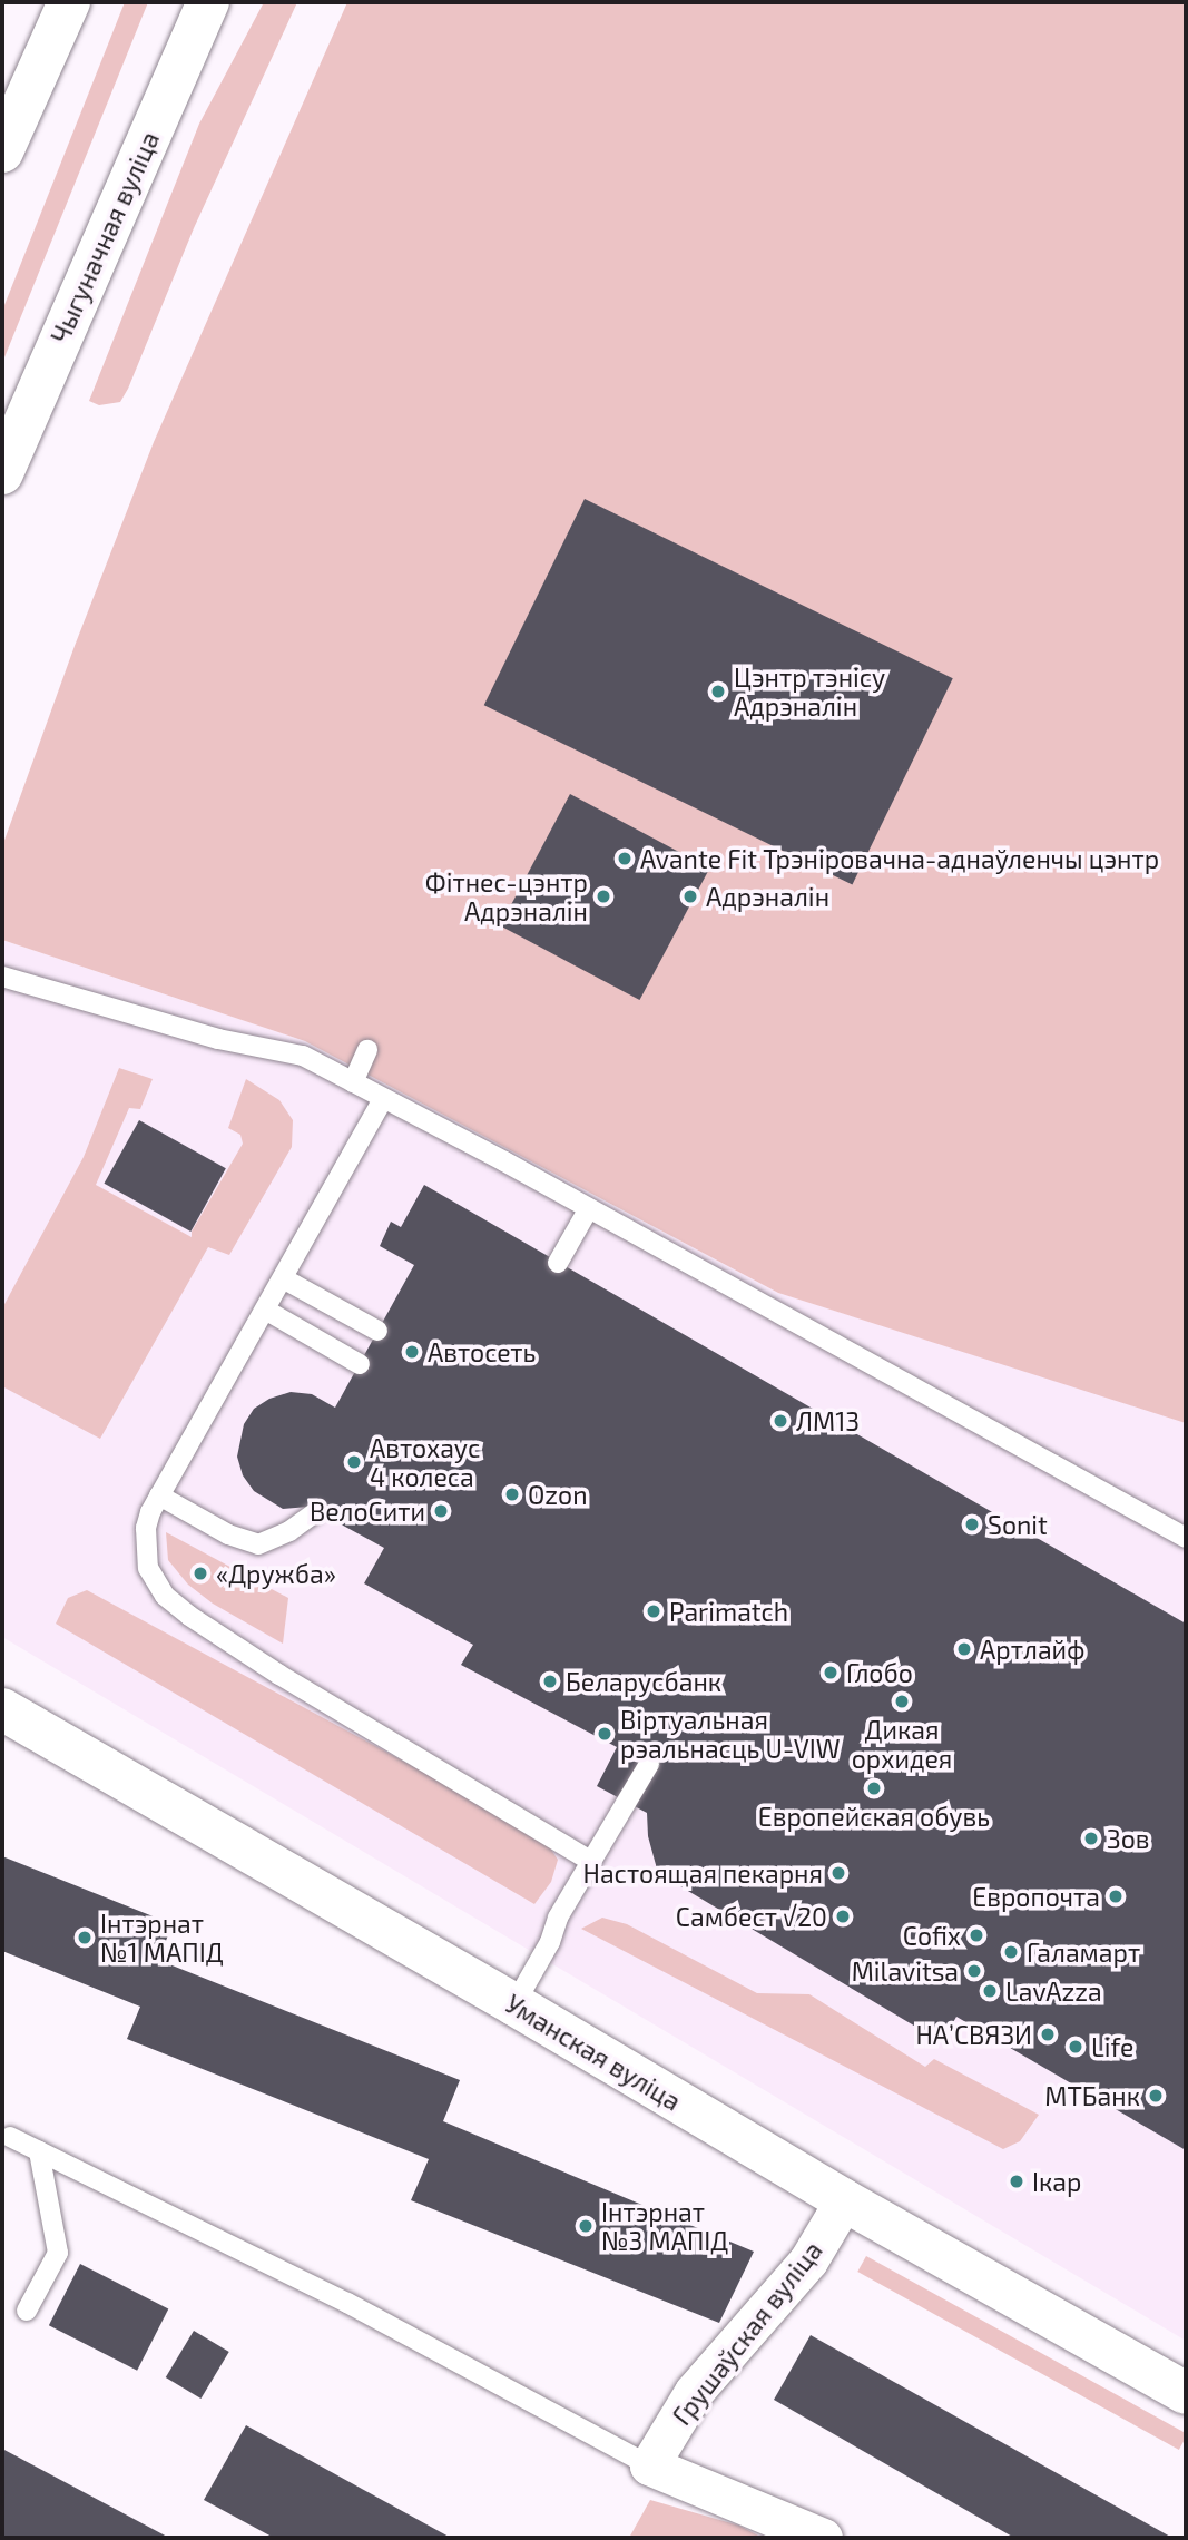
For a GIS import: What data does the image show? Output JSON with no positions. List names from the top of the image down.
{
  "streets": {
    "main road": ["Чыгуначная вуліца", "Уманская вуліца"],
    "street": ["Грушаўская вуліца"]
  },
  "crossings": [
    ["Уманская вуліца", "Грушаўская вуліца"]
  ],
  "places": [
    "Цэнтр тэнісу Адрэналін",
    "Avante Fit Трэніровачна-аднаўленчы цэнтр",
    "Фітнес-цэнтр Адрэналін",
    "Адрэналін",
    "Автосеть",
    "ЛМ13",
    "Автохаус 4 колеса",
    "Ozon",
    "ВелоСити",
    "Sonit",
    "«Дружба»",
    "Parimatch",
    "Артлайф",
    "Глобо",
    "Беларусбанк",
    "Дикая орхидея",
    "Віртуальная рэальнасць U-VIW",
    "Европейская обувь",
    "Зов",
    "Настоящая пекарня",
    "Европочта",
    "Самбест √20",
    "Cofix",
    "Інтэрнат №1 МАПІД",
    "Галамарт",
    "Milavitsa",
    "LavAzza",
    "НАʼСВЯЗИ",
    "Life",
    "МТБанк",
    "Ікар",
    "Інтэрнат №3 МАПІД"
  ]
}
